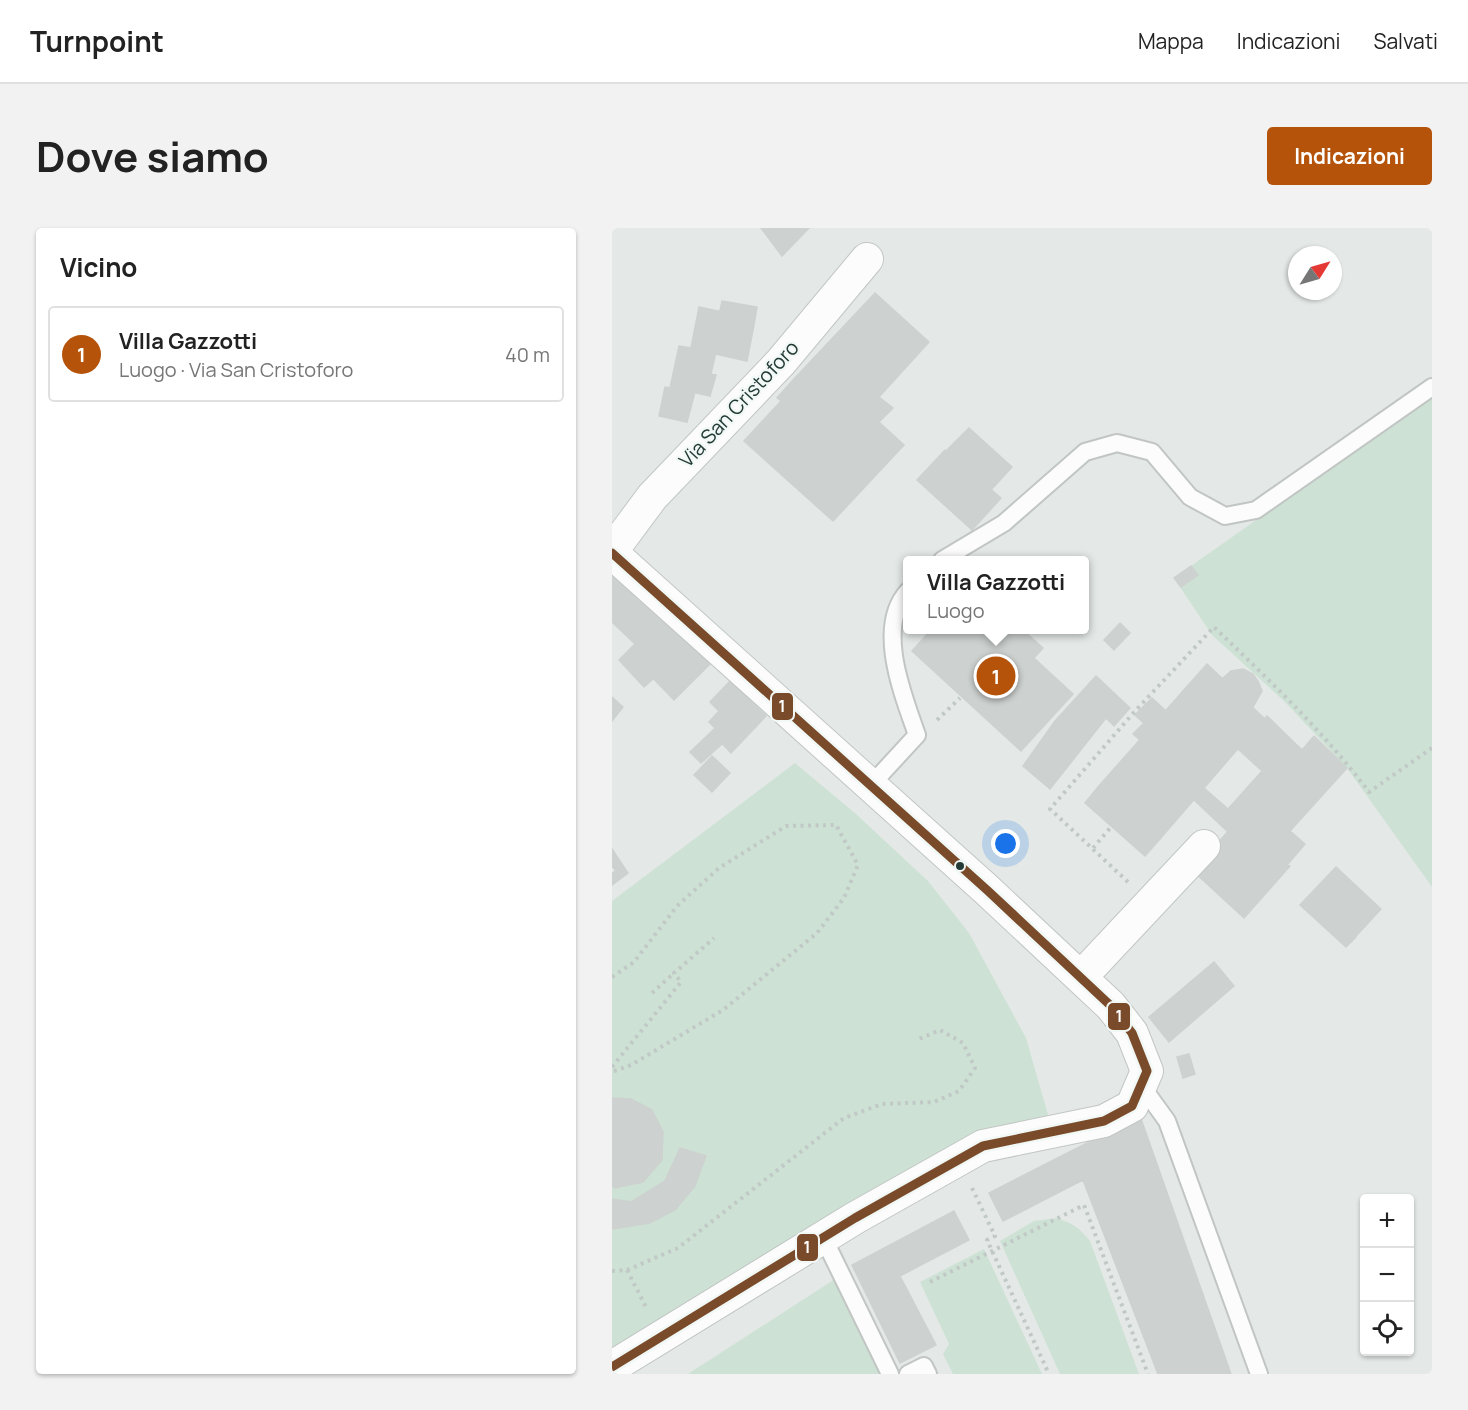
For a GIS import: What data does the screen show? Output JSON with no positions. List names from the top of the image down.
{
  "streets": {
    "street": ["Via San Cristoforo"]
  },
  "lines": ["transit line 1"],
  "north": "top right",
  "page": {
    "header": "Turnpoint",
    "nav": ["Mappa", "Indicazioni", "Salvati"],
    "title": "Dove siamo",
    "buttons": "Indicazioni",
    "heading": "Vicino",
    "list": [
      {
        "mark": "1",
        "name": "Villa Gazzotti",
        "note": "Luogo · Via San Cristoforo",
        "value": "40 m"
      }
    ],
    "popup": ["Villa Gazzotti", "Luogo"],
    "pins": "1",
    "map_buttons": ["+", "−"]
  }
}
